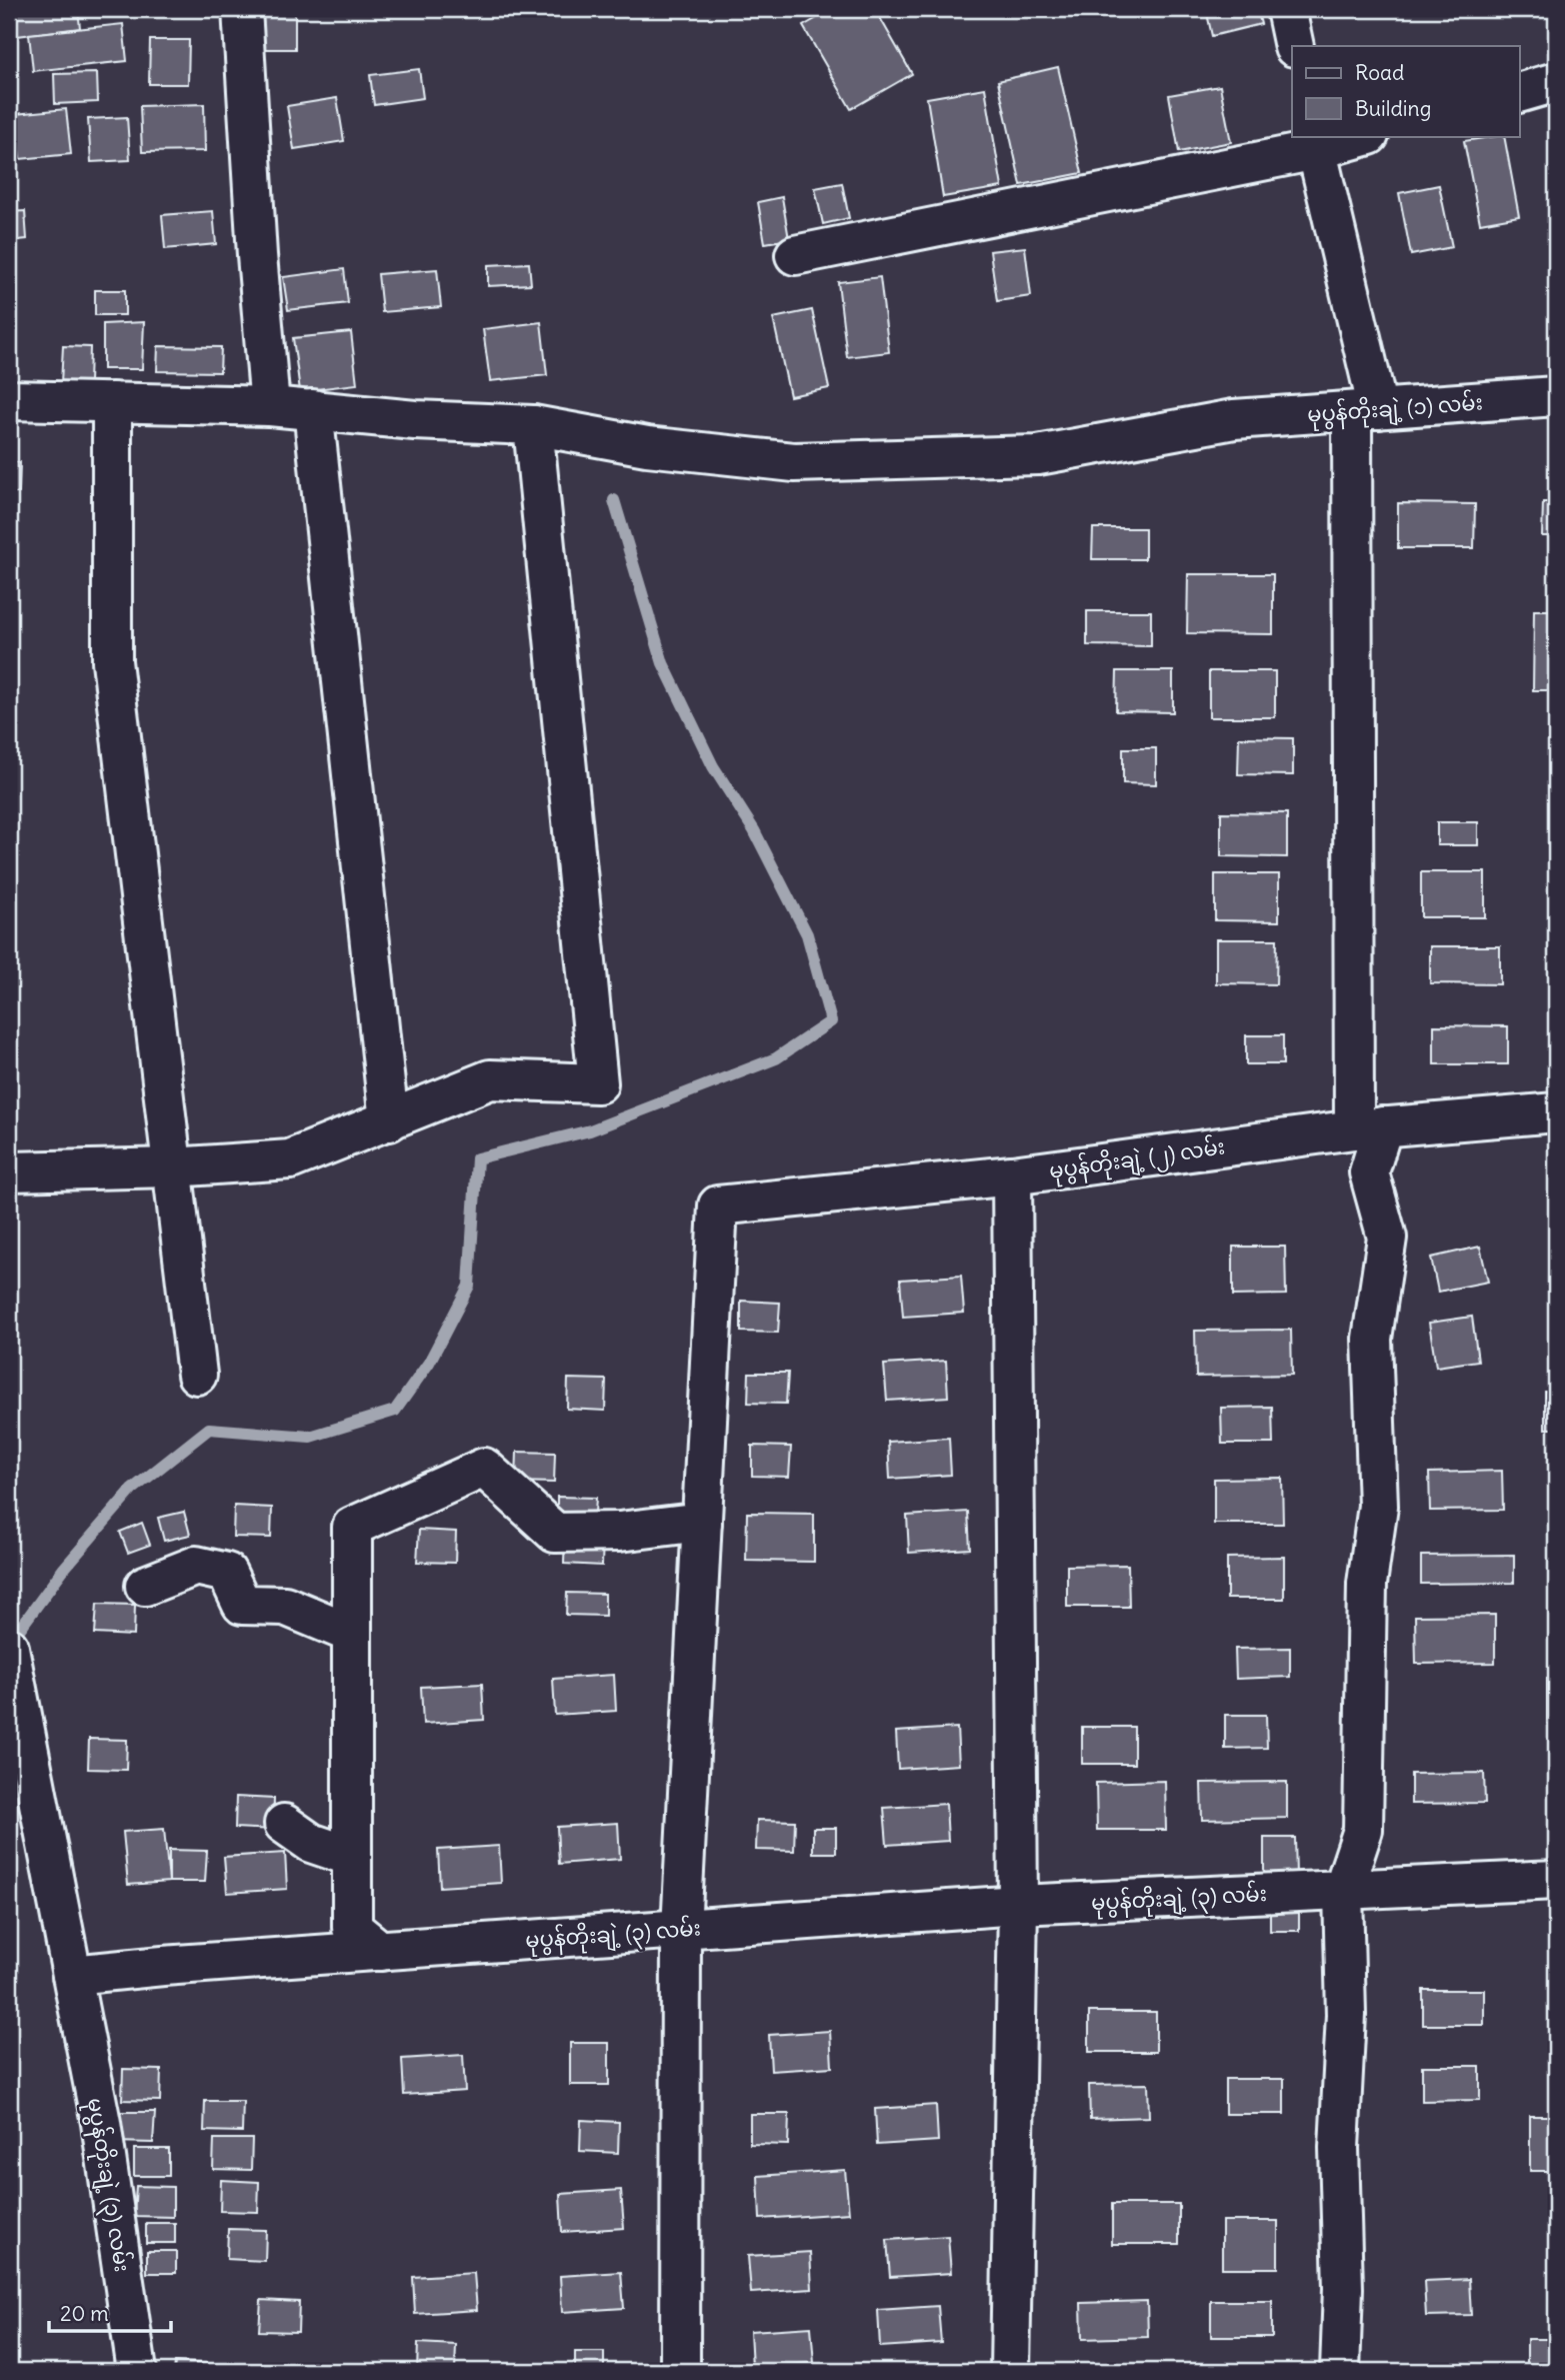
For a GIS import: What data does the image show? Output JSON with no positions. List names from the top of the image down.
{
  "streets": {
    "street": ["မုပွန်တိုးချဲ့ (၁) လမ်း", "မုပွန်တိုးချဲ့ (၂) လမ်း", "မုပွန်တိုးချဲ့ (၃) လမ်း"]
  },
  "legend": ["Road", "Building"],
  "scale_bar": "20 m"
}
